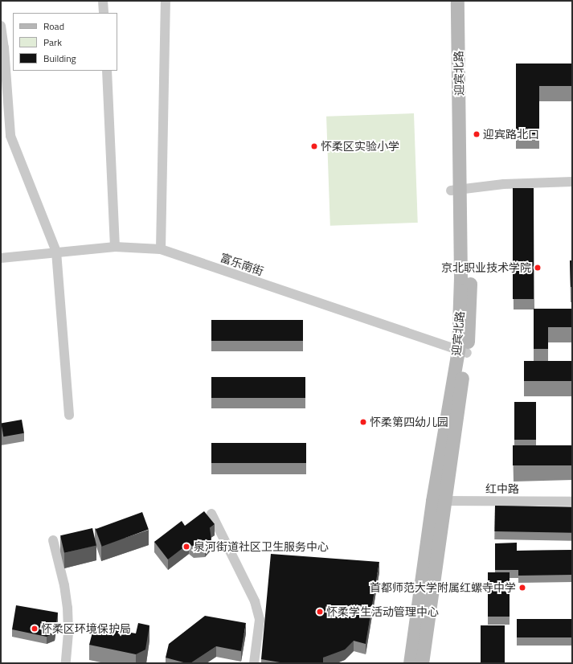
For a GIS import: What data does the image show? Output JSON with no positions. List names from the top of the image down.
{
  "streets": {
    "main road": ["迎宾北路"],
    "street": ["富乐南街", "红中路"]
  },
  "crossings": [
    ["迎宾北路", "富乐南街"],
    ["迎宾北路", "红中路"]
  ],
  "places": [
    "迎宾路北口",
    "怀柔区实验小学",
    "京北职业技术学院",
    "怀柔第四幼儿园",
    "泉河街道社区卫生服务中心",
    "首都师范大学附属红螺寺中学",
    "怀柔学生活动管理中心",
    "怀柔区环境保护局"
  ],
  "legend": ["Road", "Park", "Building"]
}
